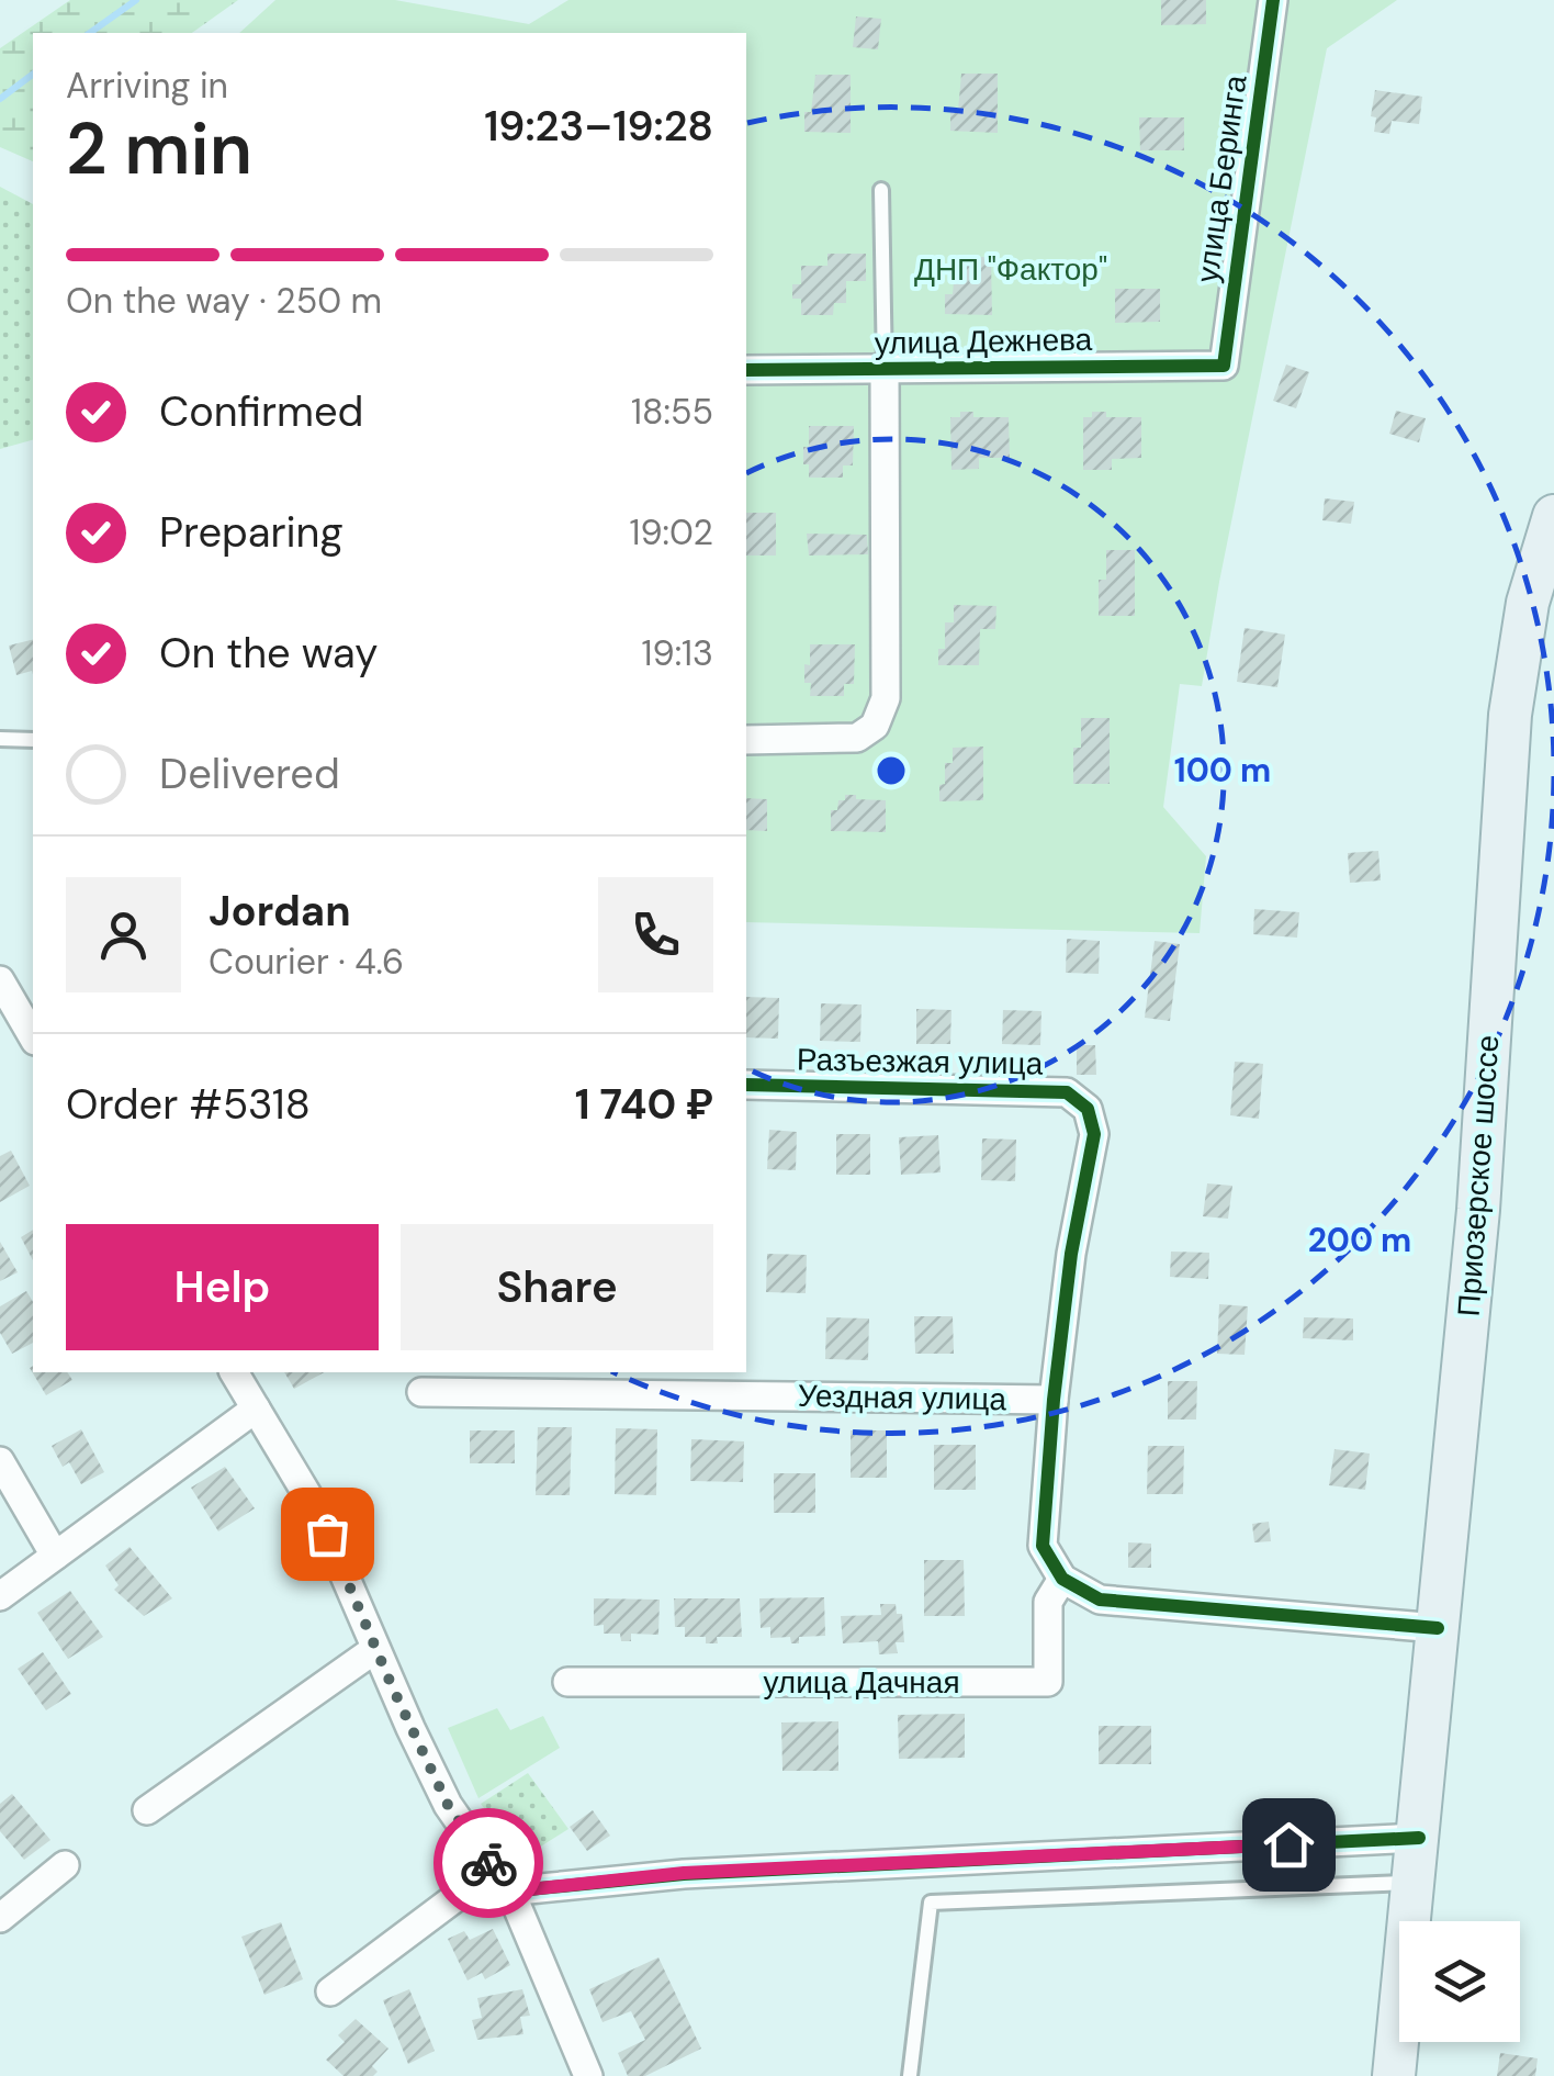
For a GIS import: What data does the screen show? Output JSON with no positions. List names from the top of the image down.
{
  "streets": {
    "main road": ["Приозерское шоссе"],
    "street": [
      "улица Беринга",
      "улица Дежнева",
      "Разъезжая улица",
      "Уездная улица",
      "улица Дачная"
    ]
  },
  "crossings": [
    ["улица Беринга", "улица Дежнева"],
    ["Разъезжая улица", "Уездная улица"]
  ],
  "parks": ["ДНП \"Фактор\""],
  "page": {
    "heading": ["2 min", "Arriving in", "19:23–19:28"],
    "panel": [
      "Jordan",
      "Courier · 4.6",
      "Order #5318",
      "1 740 ₽"
    ],
    "bar": "On the way · 250 m",
    "list": [
      ["Confirmed", "18:55"],
      ["Preparing", "19:02"],
      ["On the way", "19:13"],
      "Delivered"
    ],
    "buttons": ["Help", "Share"]
  },
  "rings": ["100 m", "200 m"]
}
